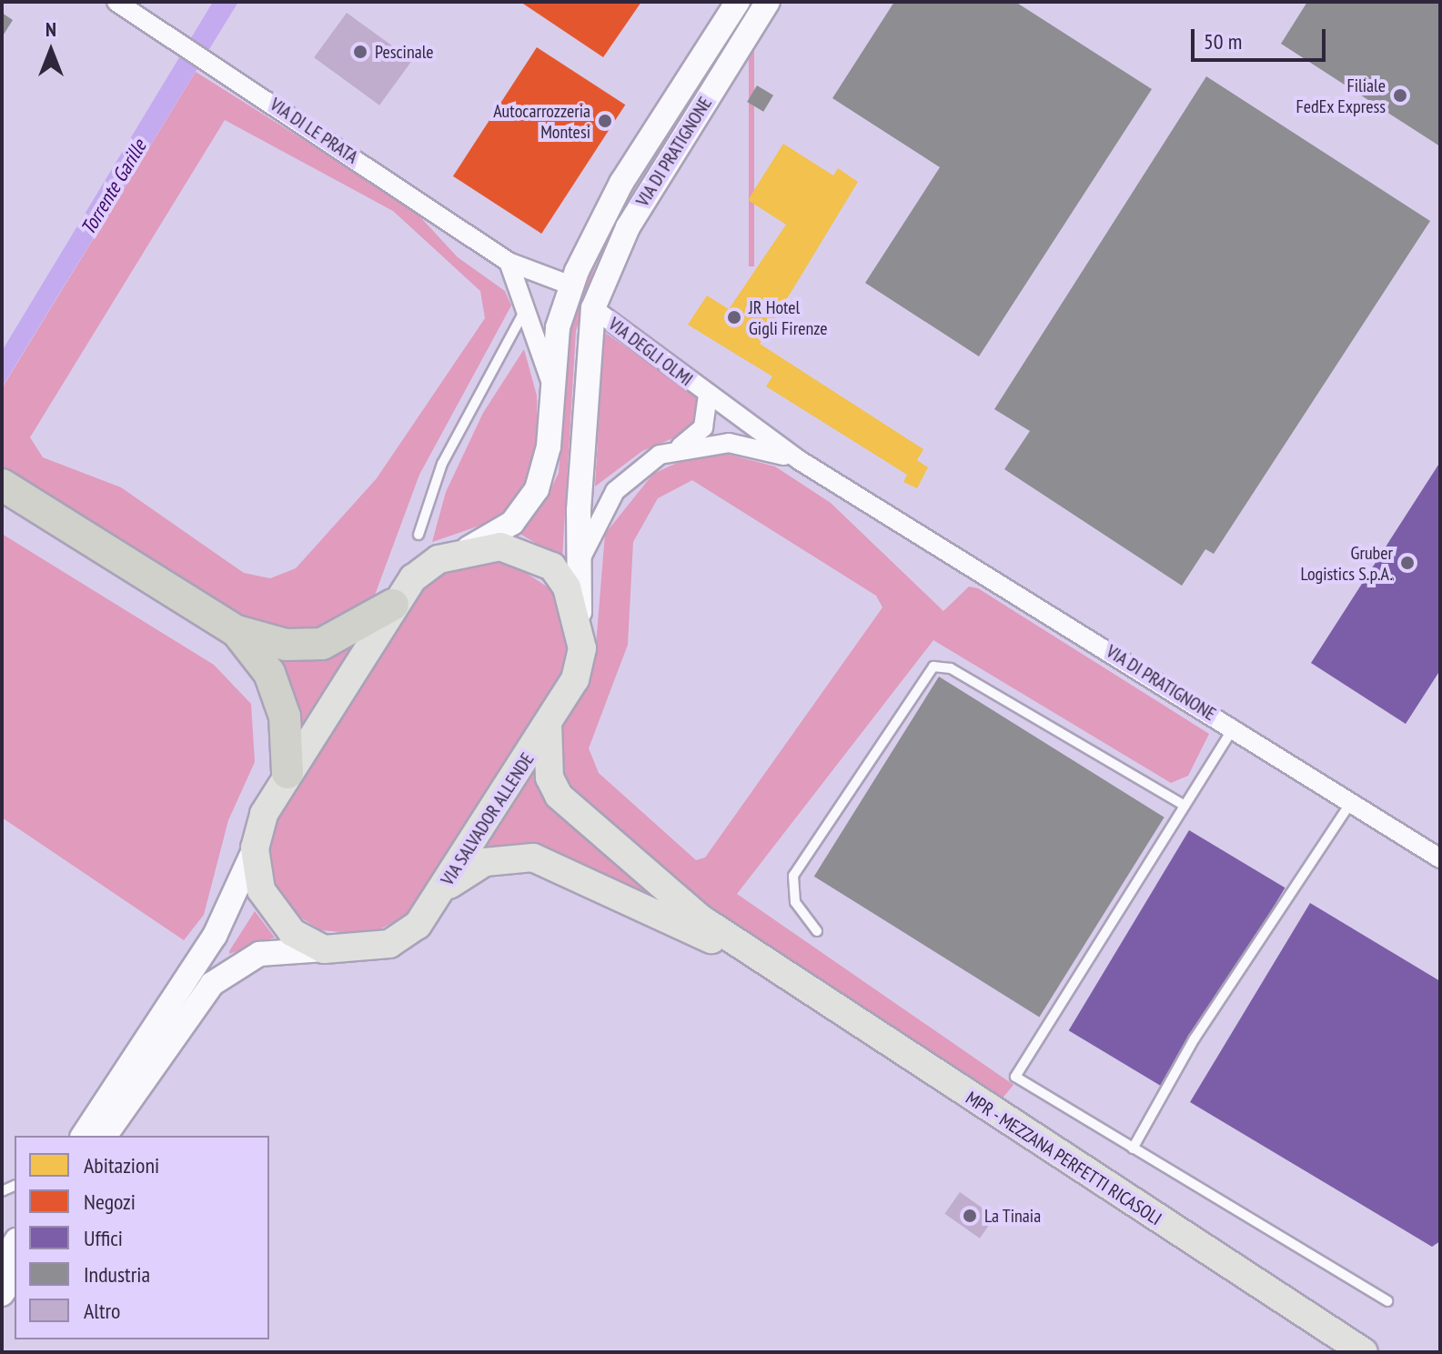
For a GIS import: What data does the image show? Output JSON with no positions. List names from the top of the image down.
{
  "streets": {
    "main road": ["VIA DI PRATIGNONE", "VIA SALVADOR ALLENDE", "MPR - MEZZANA PERFETTI RICASOLI"],
    "street": ["VIA DI LE PRATA", "VIA DEGLI OLMI"]
  },
  "crossings": [
    ["VIA DI LE PRATA", "VIA DI PRATIGNONE"],
    ["VIA DI PRATIGNONE", "VIA DEGLI OLMI"],
    ["VIA DI PRATIGNONE", "VIA SALVADOR ALLENDE"],
    ["VIA DEGLI OLMI", "VIA SALVADOR ALLENDE"],
    ["VIA SALVADOR ALLENDE", "MPR - MEZZANA PERFETTI RICASOLI"]
  ],
  "water": ["Torrente Garille"],
  "places": [
    "Pescinale",
    "Filiale FedEx Express",
    "Autocarrozzeria Montesi",
    "JR Hotel Gigli Firenze",
    "Gruber Logistics S.p.A.",
    "La Tinaia"
  ],
  "legend": [
    "Abitazioni",
    "Negozi",
    "Uffici",
    "Industria",
    "Altro"
  ],
  "scale_bar": "50 m",
  "north": "top"
}
